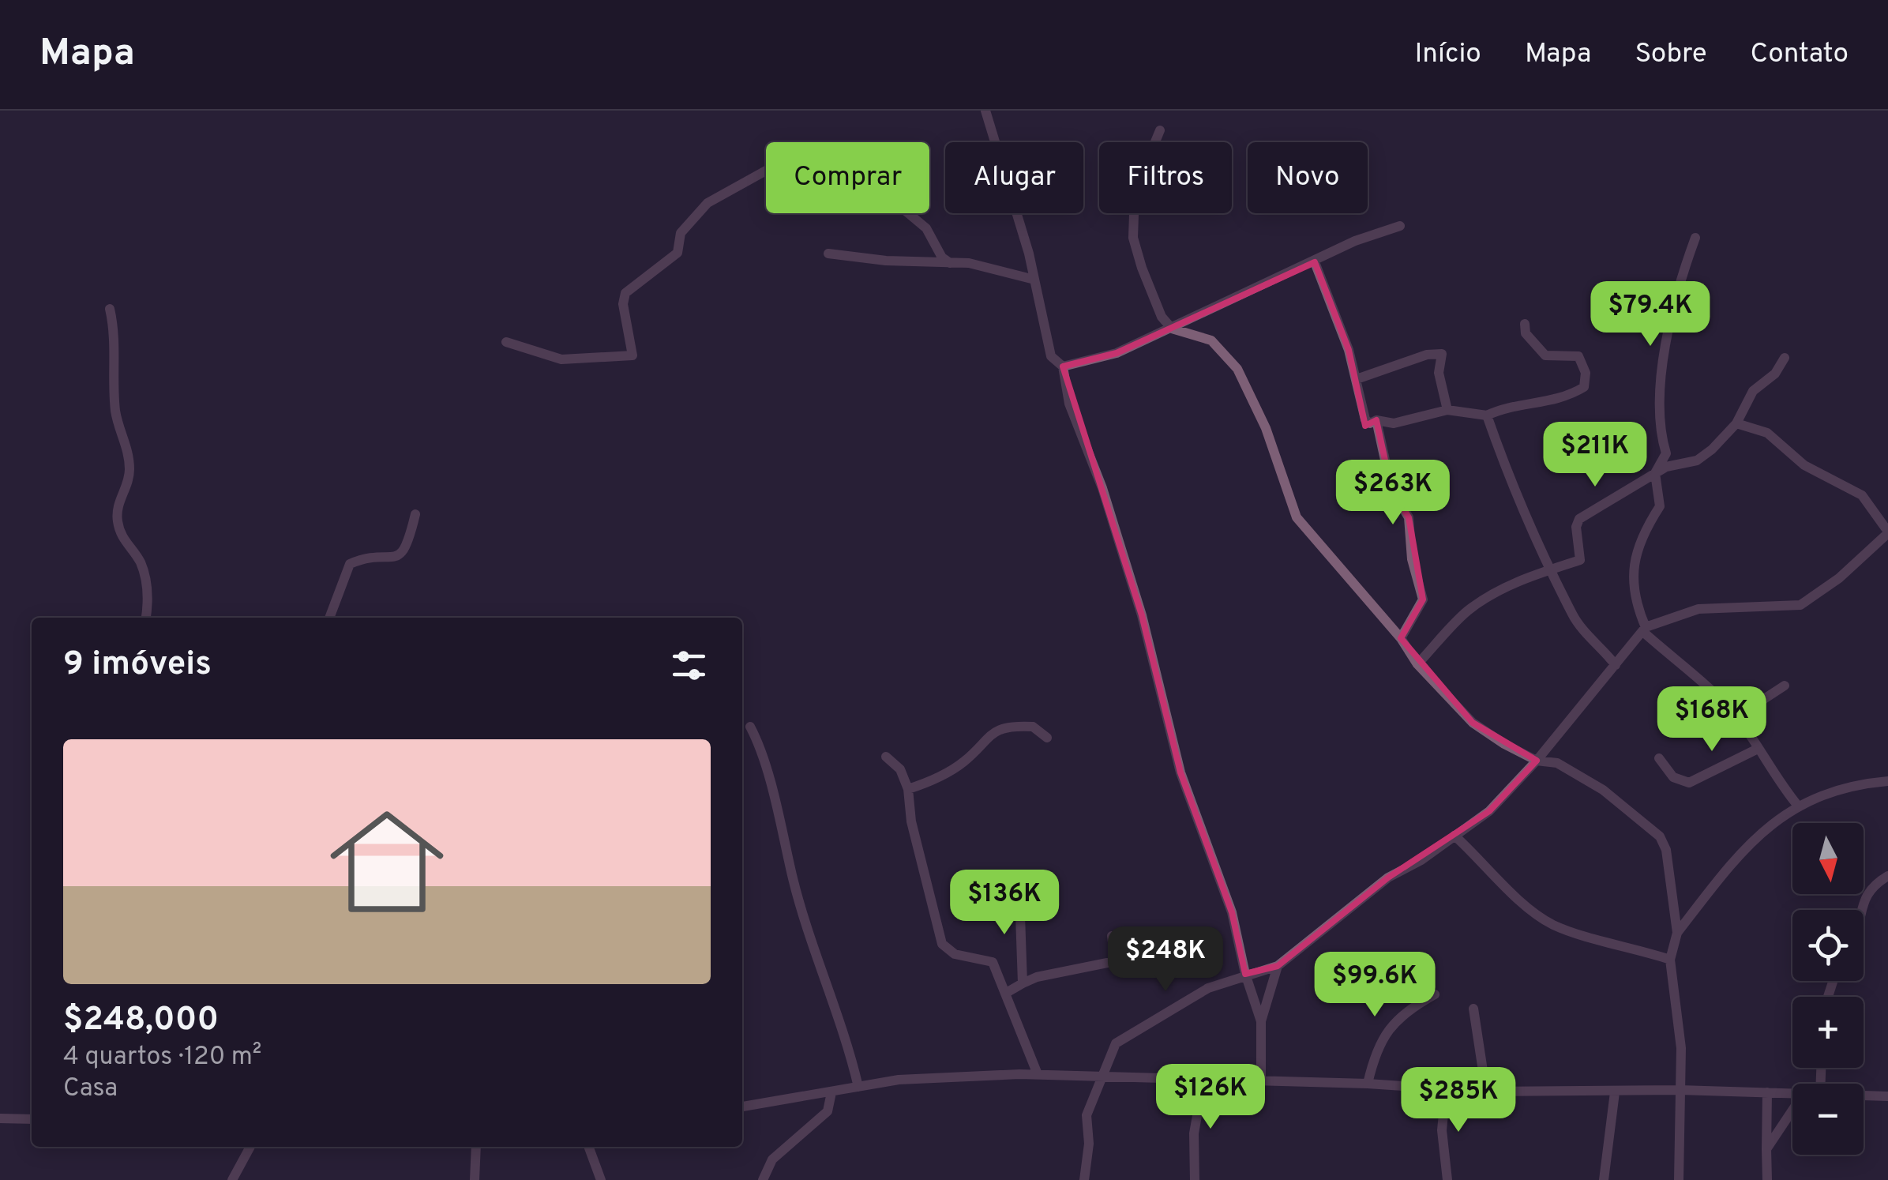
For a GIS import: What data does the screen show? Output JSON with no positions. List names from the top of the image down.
{
  "north": "bottom",
  "page": {
    "header": "Mapa",
    "nav": [
      "Início",
      "Mapa",
      "Sobre",
      "Contato"
    ],
    "chip": [
      "Comprar",
      "Alugar",
      "Filtros",
      "Novo"
    ],
    "price": [
      "$79.4K",
      "$211K",
      "$263K",
      "$168K",
      "$136K",
      "$248K",
      "$99.6K",
      "$126K",
      "$285K"
    ],
    "heading": "9 imóveis",
    "list": [
      {
        "name": "$248,000",
        "note": "4 quartos · 120 m² · Casa"
      }
    ],
    "map_buttons": ["+", "−"]
  }
}
